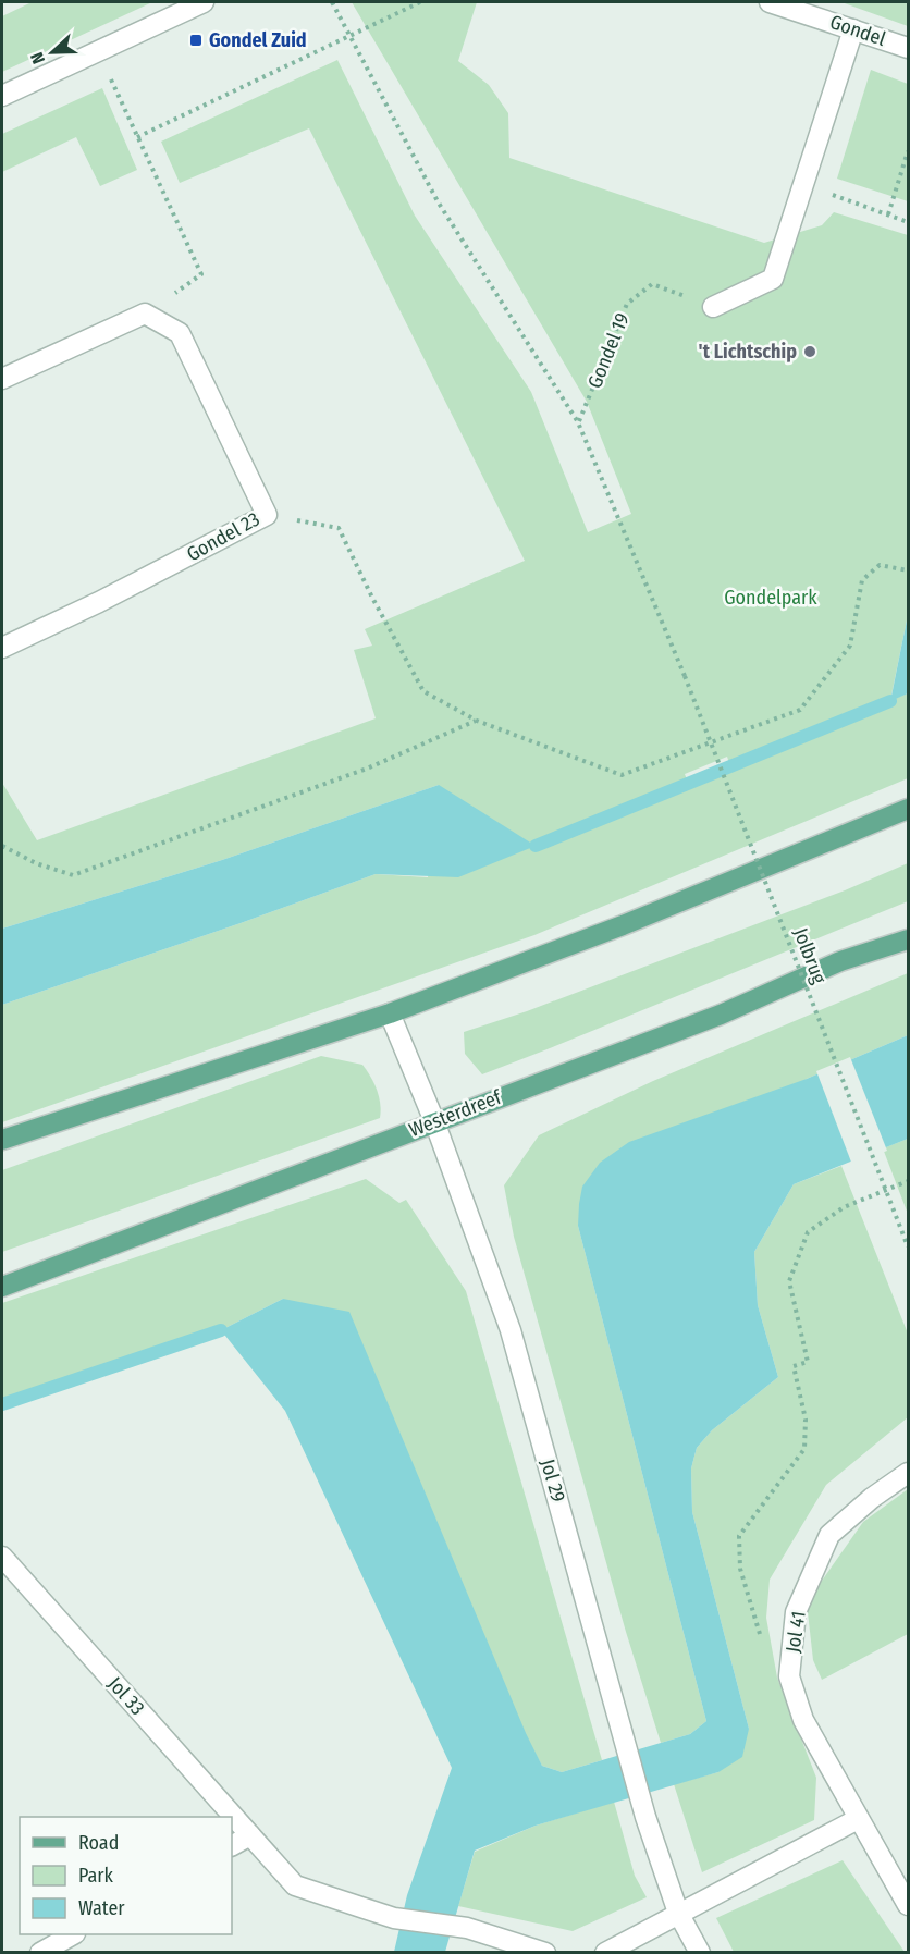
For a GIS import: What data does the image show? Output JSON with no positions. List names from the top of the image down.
{
  "streets": {
    "main road": ["Westerdreef"],
    "street": [
      "Gondel",
      "Gondel 23",
      "Jol 29",
      "Jol 41",
      "Jol 33"
    ],
    "path": ["Gondel 19", "Jolbrug"]
  },
  "crossings": [
    ["Gondel 19", "Jolbrug"],
    ["Westerdreef", "Jol 29"]
  ],
  "parks": ["Gondelpark"],
  "places": {
    "transit": ["Gondel Zuid"],
    "other": ["'t Lichtschip"]
  },
  "legend": ["Road", "Park", "Water"],
  "north": "left"
}
